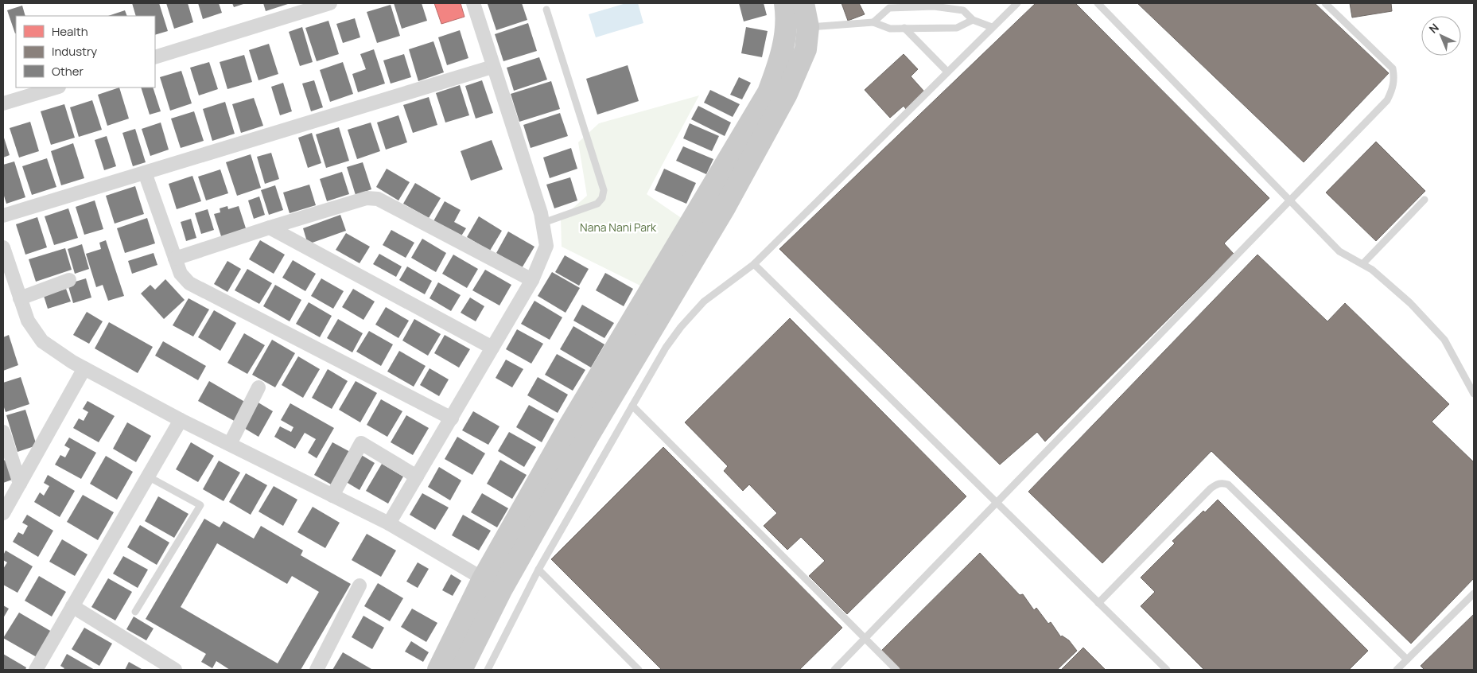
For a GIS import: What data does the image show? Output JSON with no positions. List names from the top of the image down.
{
  "parks": ["Nana Nani Park"],
  "legend": ["Health", "Industry", "Other"],
  "north": "top left"
}
